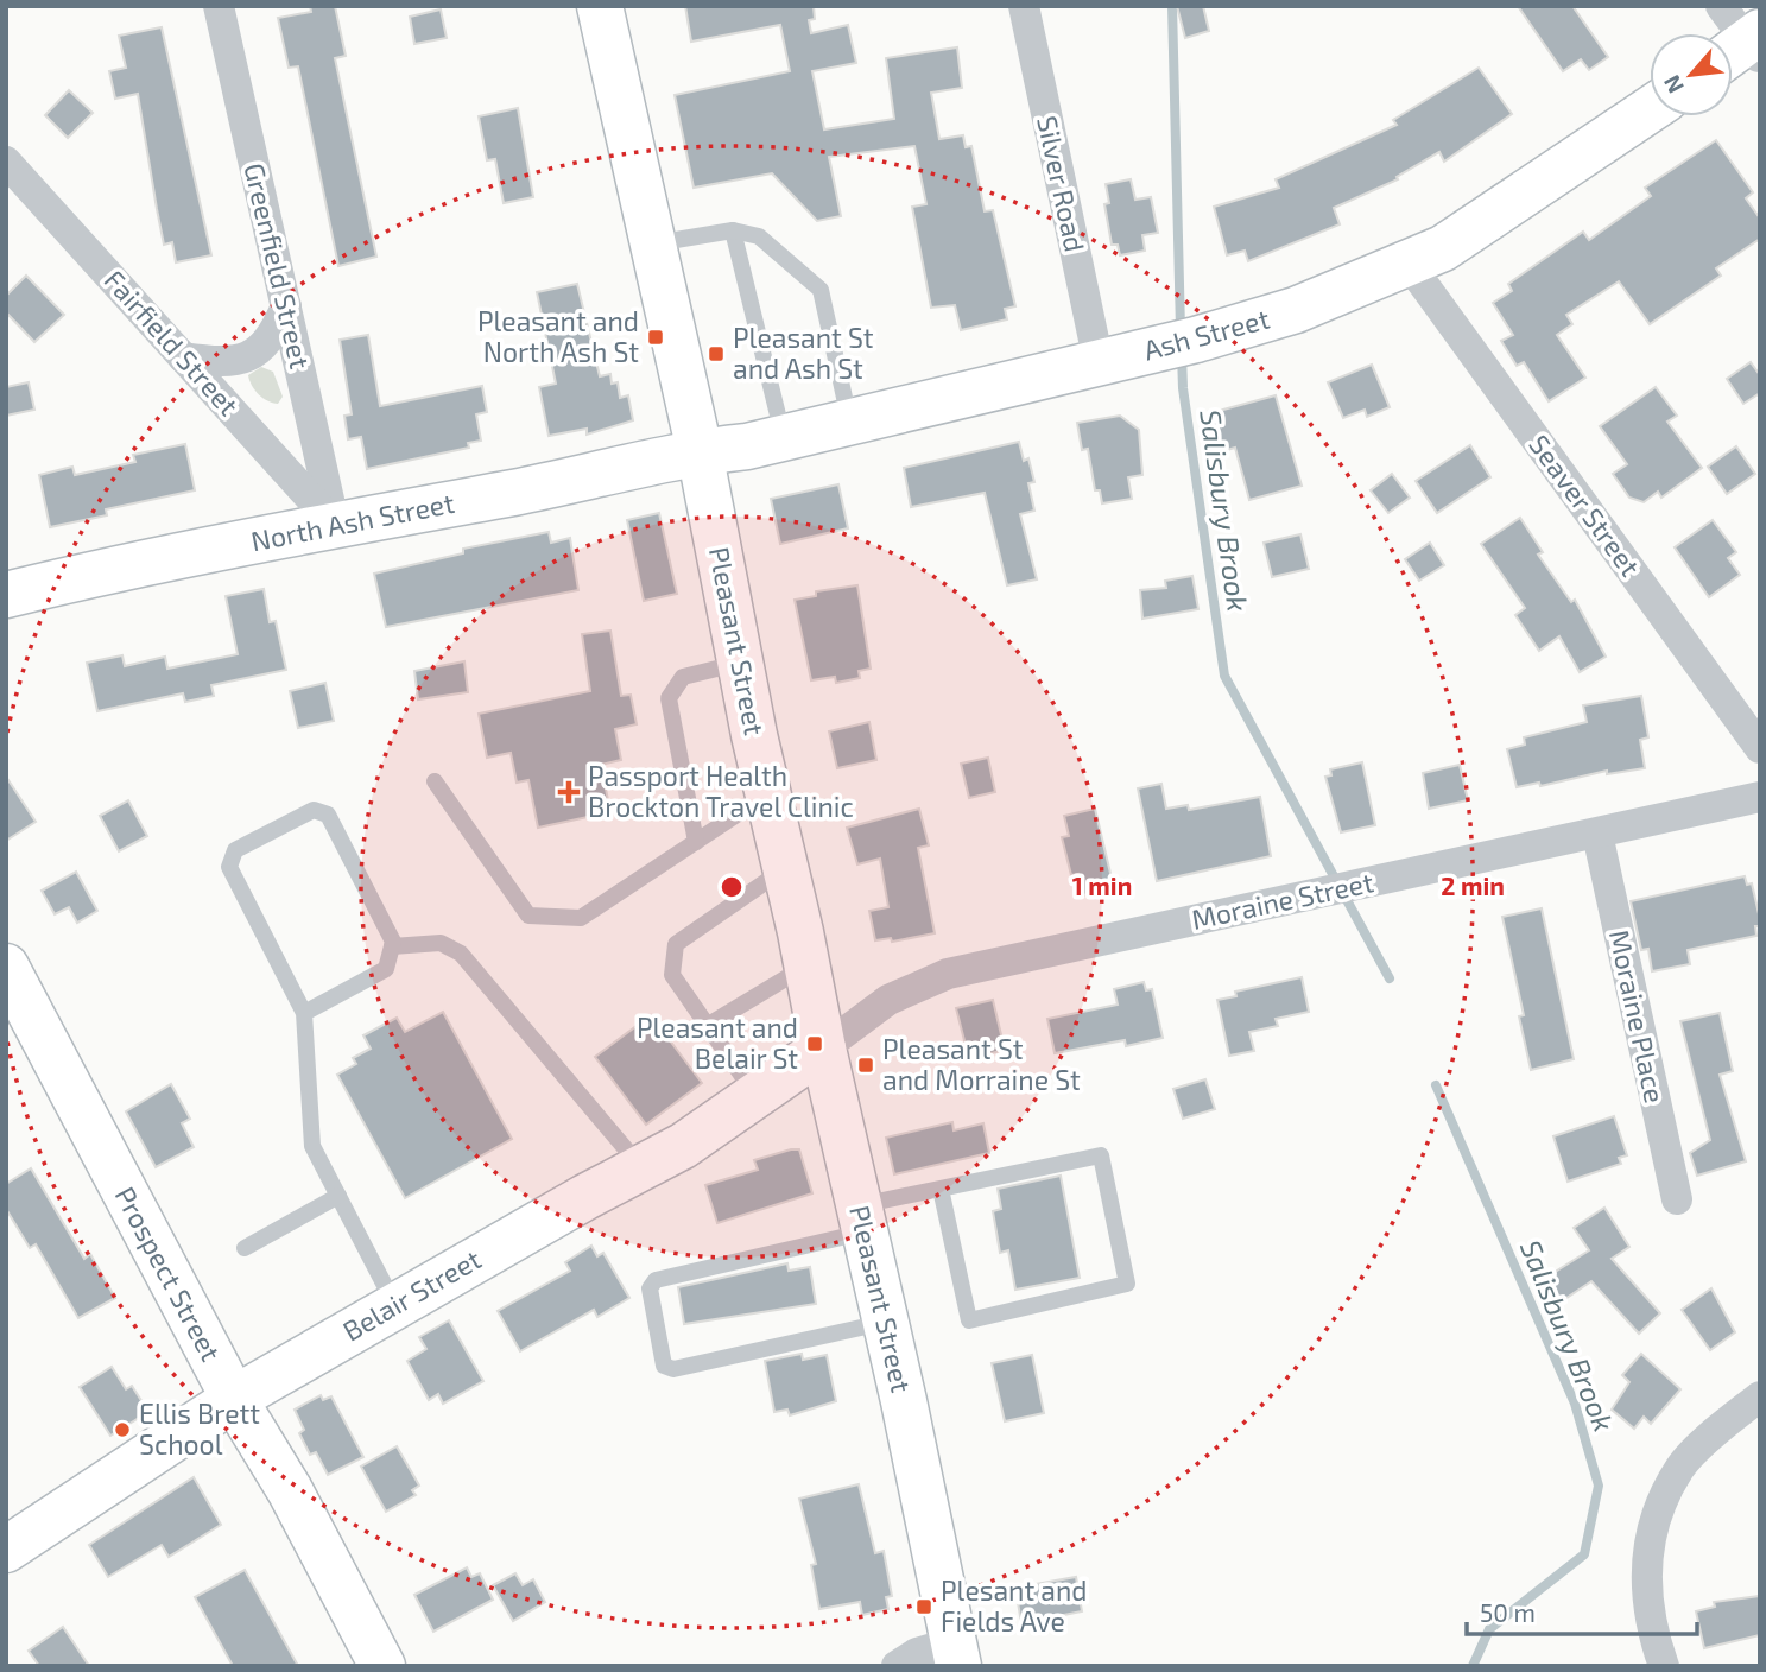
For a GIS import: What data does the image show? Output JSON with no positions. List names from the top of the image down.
{
  "streets": {
    "main road": [
      "Ash Street",
      "North Ash Street",
      "Pleasant Street",
      "Prospect Street",
      "Belair Street"
    ],
    "street": [
      "Silver Road",
      "Greenfield Street",
      "Fairfield Street",
      "Seaver Street",
      "Moraine Street",
      "Moraine Place"
    ]
  },
  "crossings": [
    ["Silver Road", "Ash Street"],
    ["Greenfield Street", "Fairfield Street"],
    ["Greenfield Street", "North Ash Street"],
    ["Ash Street", "Seaver Street"],
    ["Ash Street", "North Ash Street"],
    ["Ash Street", "Pleasant Street"],
    ["Fairfield Street", "North Ash Street"],
    ["North Ash Street", "Pleasant Street"],
    ["Pleasant Street", "Moraine Street"],
    ["Pleasant Street", "Belair Street"],
    ["Moraine Street", "Moraine Place"],
    ["Moraine Street", "Belair Street"],
    ["Prospect Street", "Belair Street"]
  ],
  "water": ["Salisbury Brook"],
  "places": {
    "transit": [
      "Pleasant and North Ash St",
      "Pleasant St and Ash St",
      "Pleasant and Belair St",
      "Pleasant St and Morraine St",
      "Plesant and Fields Ave"
    ],
    "health": ["Passport Health Brockton Travel Clinic"],
    "other": ["Ellis Brett School"]
  },
  "scale_bar": "50 m",
  "north": "bottom left",
  "rings": ["1 min", "2 min"]
}
